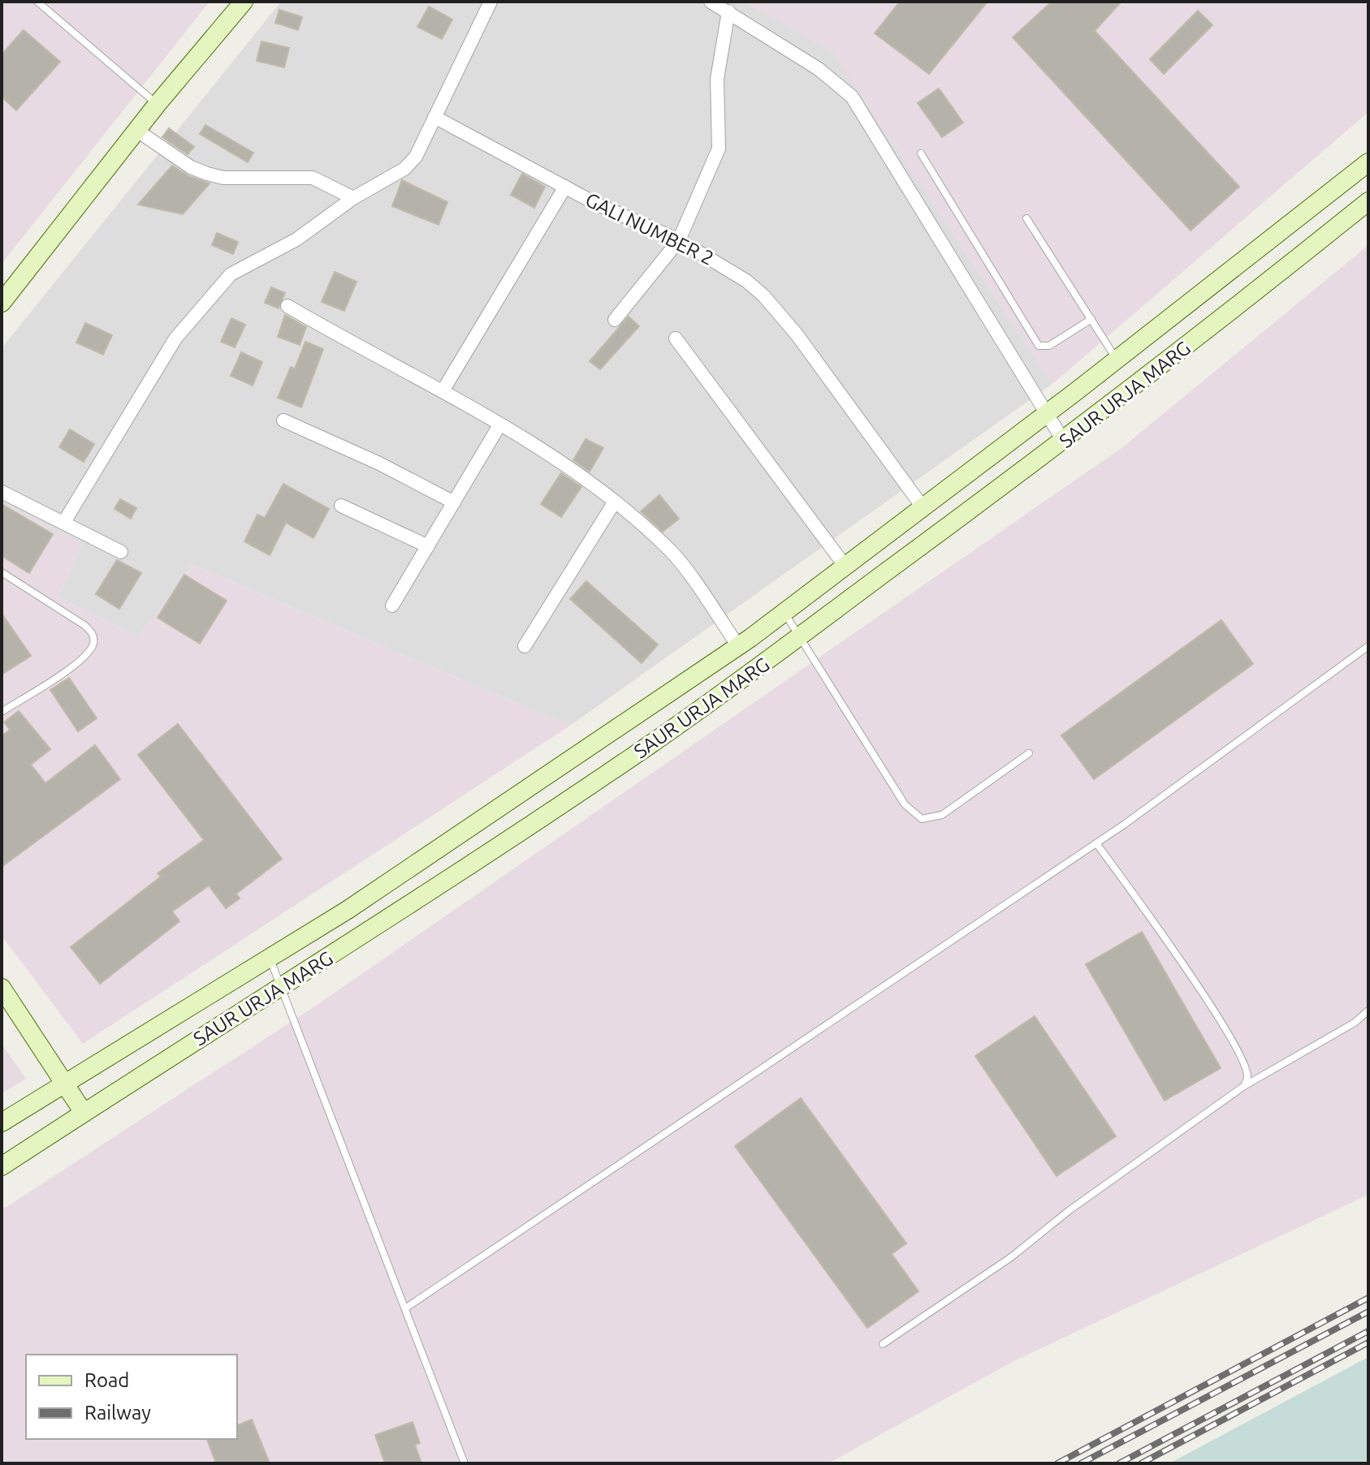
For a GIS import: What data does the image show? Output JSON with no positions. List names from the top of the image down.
{
  "streets": {
    "street": ["GALI NUMBER 2", "SAUR URJA MARG"]
  },
  "crossings": [
    ["GALI NUMBER 2", "SAUR URJA MARG"]
  ],
  "legend": ["Road", "Railway"]
}
